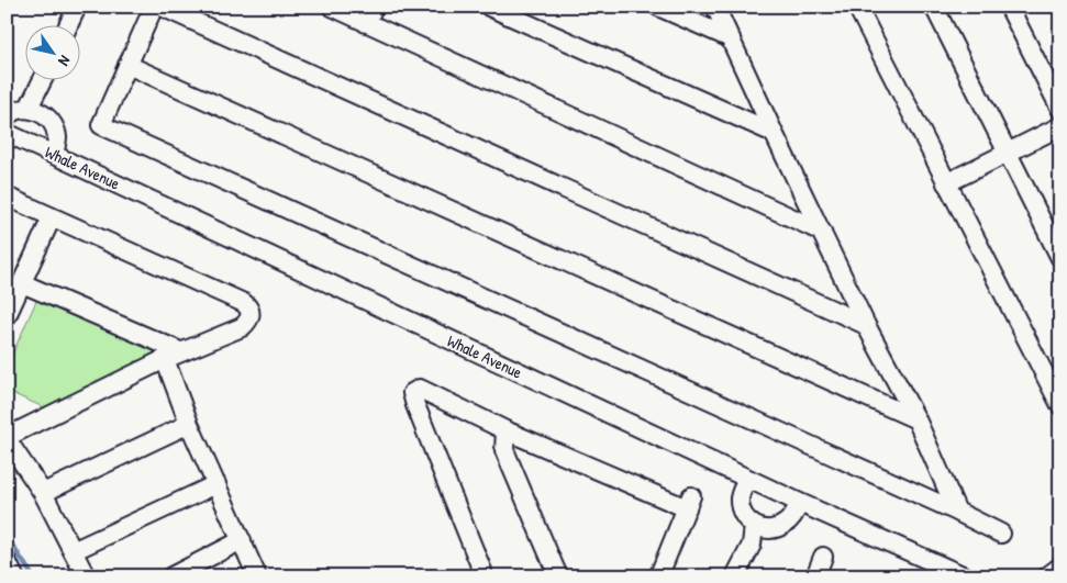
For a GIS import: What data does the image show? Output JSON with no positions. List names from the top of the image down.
{
  "streets": {
    "street": ["Whale Avenue"]
  },
  "north": "bottom right"
}
